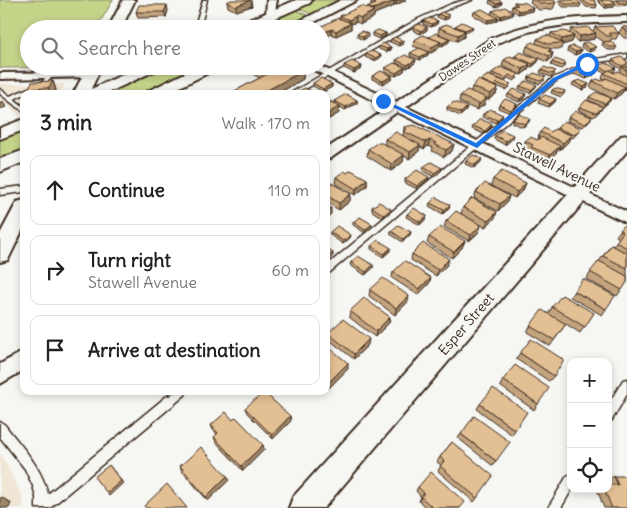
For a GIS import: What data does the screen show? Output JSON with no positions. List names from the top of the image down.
{
  "streets": {
    "street": ["Dawes Street", "Stawell Avenue", "Esper Street"]
  },
  "crossings": [
    ["Dawes Street", "Stawell Avenue"],
    ["Stawell Avenue", "Esper Street"]
  ],
  "page": {
    "search": "Search here",
    "heading": ["3 min", "Walk · 170 m"],
    "list": [
      ["Continue", "110 m"],
      ["Turn right", "Stawell Avenue", "60 m"],
      "Arrive at destination"
    ],
    "map_buttons": ["+", "−"]
  }
}
